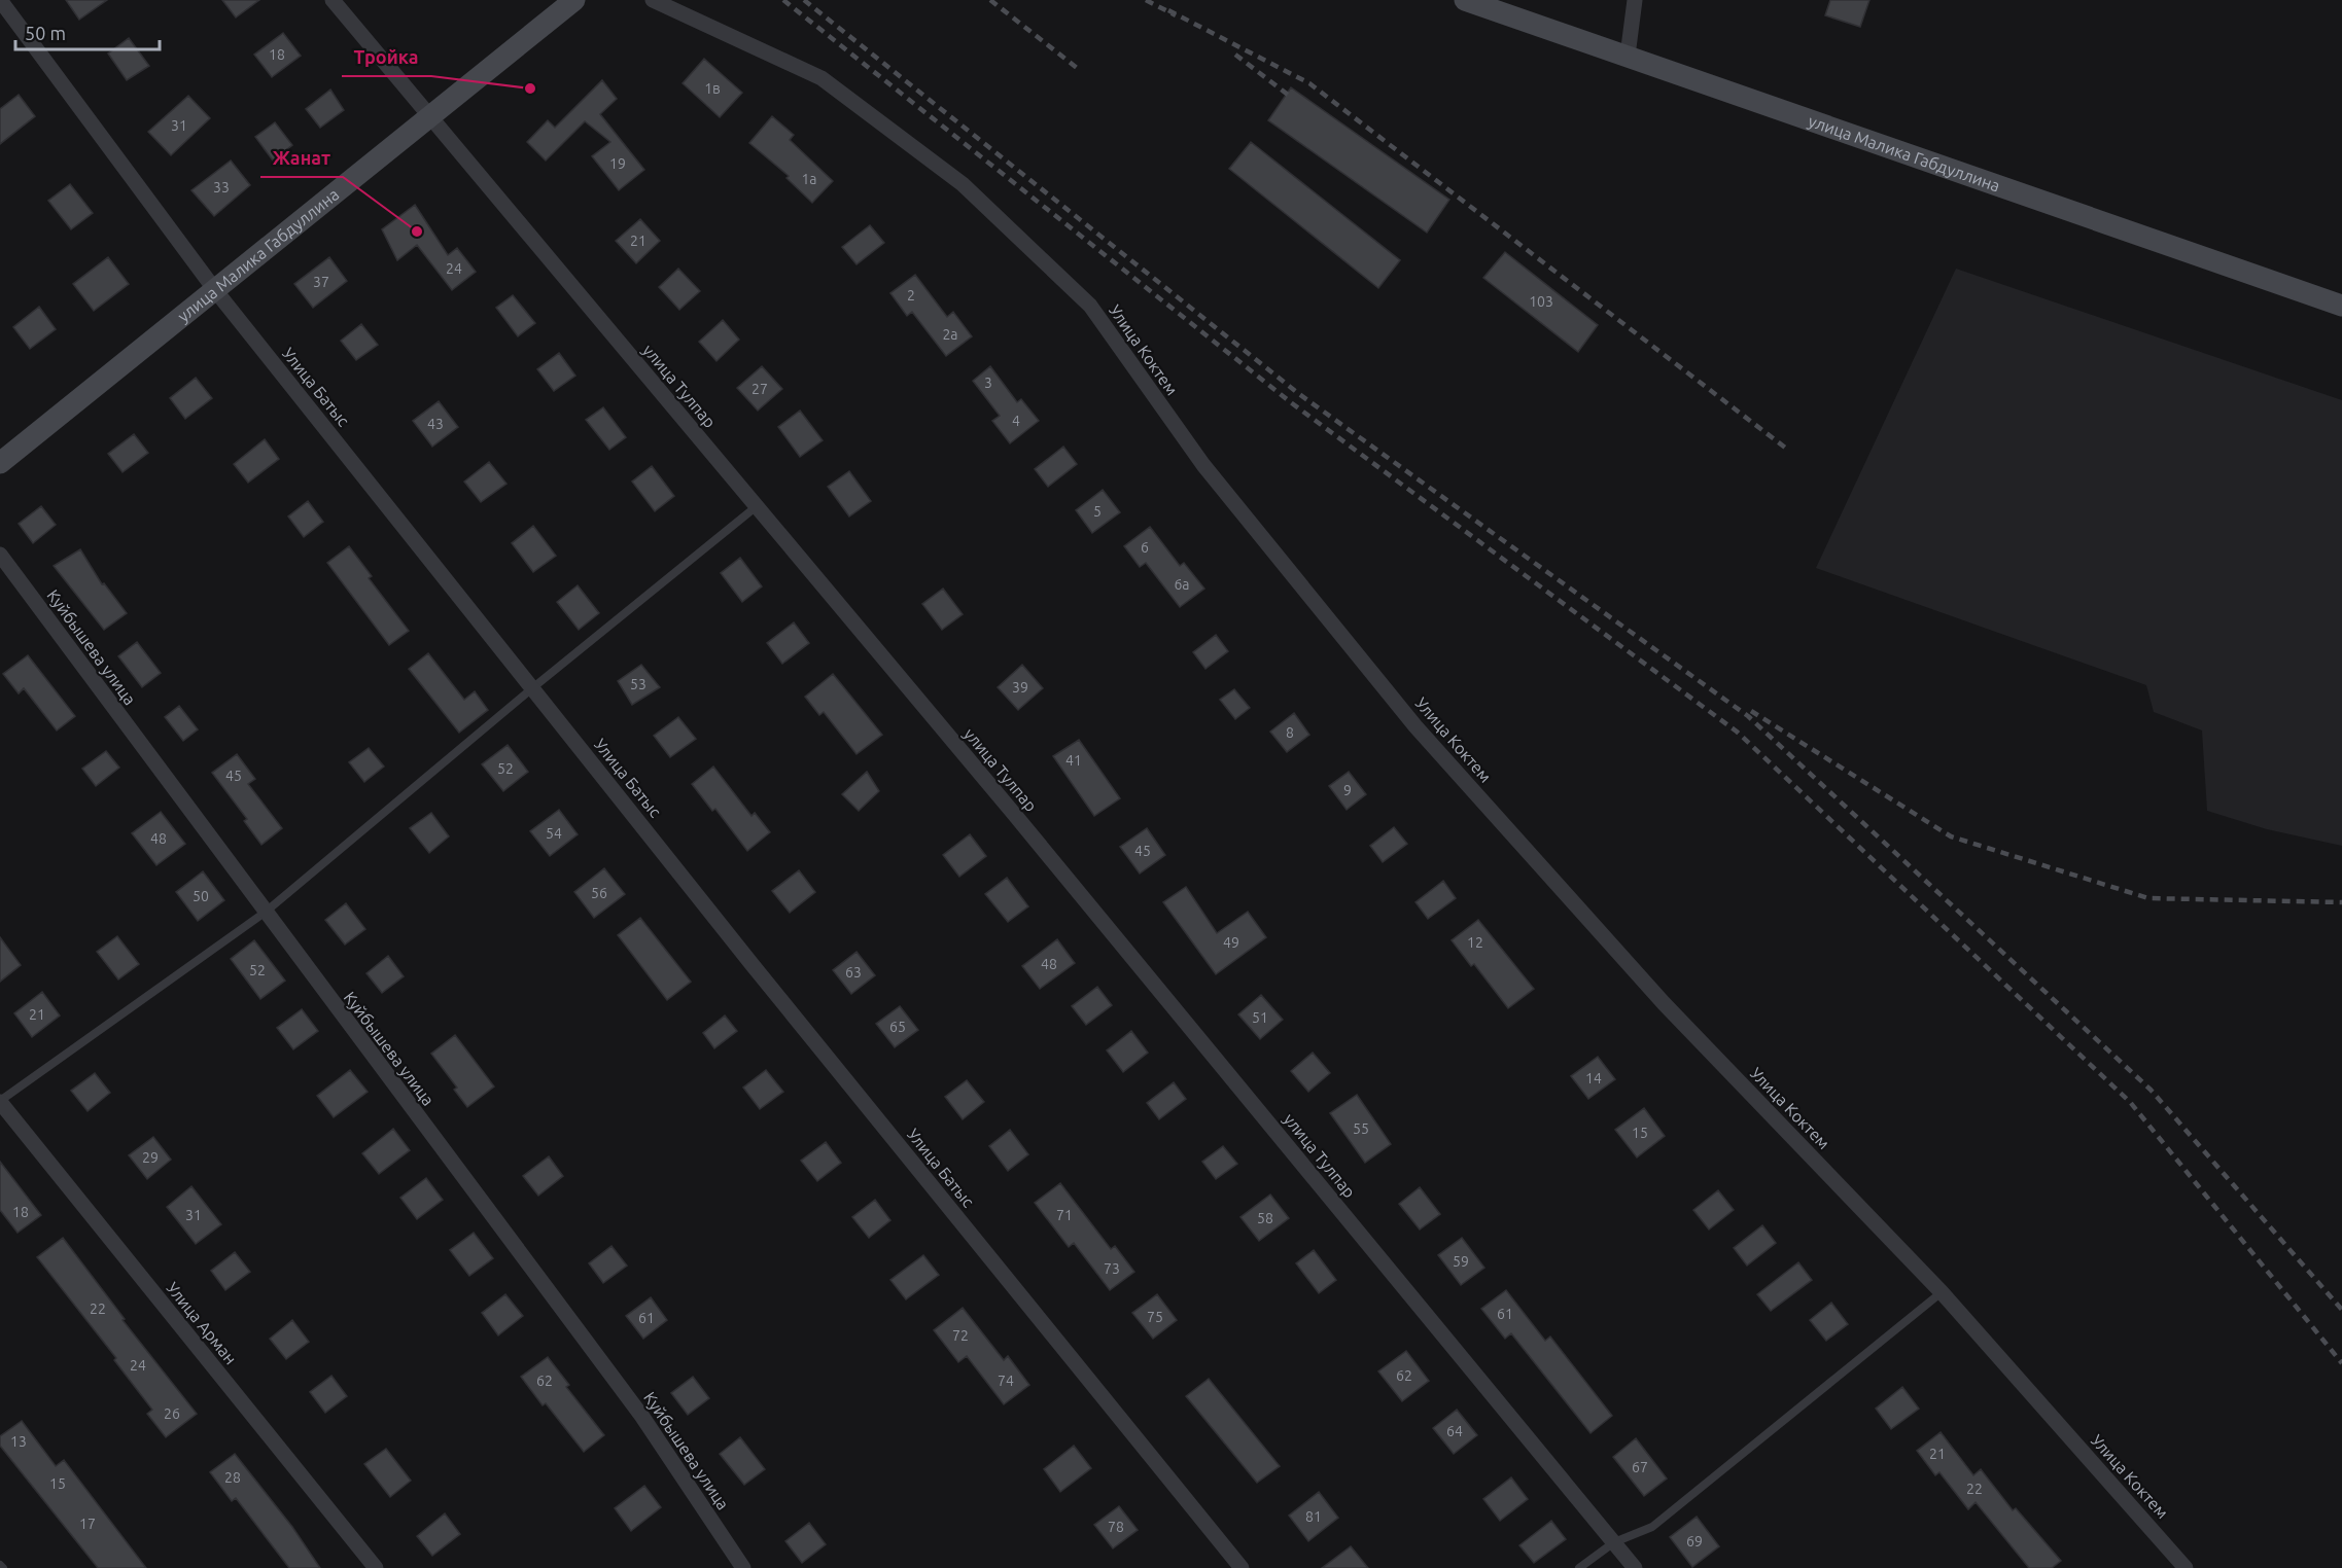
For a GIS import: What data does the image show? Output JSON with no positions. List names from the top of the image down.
{
  "streets": {
    "main road": ["улица Малика Габдуллина"],
    "street": [
      "Улица Коктем",
      "улица Тулпар",
      "Улица Батыс",
      "Куйбышева улица",
      "Улица Арман"
    ]
  },
  "crossings": [
    ["улица Малика Габдуллина", "улица Тулпар"],
    ["улица Малика Габдуллина", "Улица Батыс"]
  ],
  "places": ["Тройка", "Жанат"],
  "house_numbers": [
    "18",
    "1в",
    "31",
    "19",
    "1а",
    "33",
    "21",
    "24",
    "37",
    "2",
    "103",
    "2а",
    "3",
    "27",
    "4",
    "43",
    "5",
    "6",
    "6а",
    "53",
    "39",
    "8",
    "41",
    "52",
    "45",
    "9",
    "54",
    "48",
    "45",
    "56",
    "50",
    "49",
    "12",
    "48",
    "52",
    "63",
    "21",
    "51",
    "65",
    "14",
    "55",
    "15",
    "29",
    "18",
    "31",
    "71",
    "58",
    "59",
    "73",
    "22",
    "61",
    "75",
    "61",
    "72",
    "24",
    "62",
    "62",
    "74",
    "26",
    "64",
    "13",
    "21",
    "67",
    "28",
    "15",
    "22",
    "81",
    "17",
    "78",
    "69"
  ],
  "scale_bar": "50 m"
}
